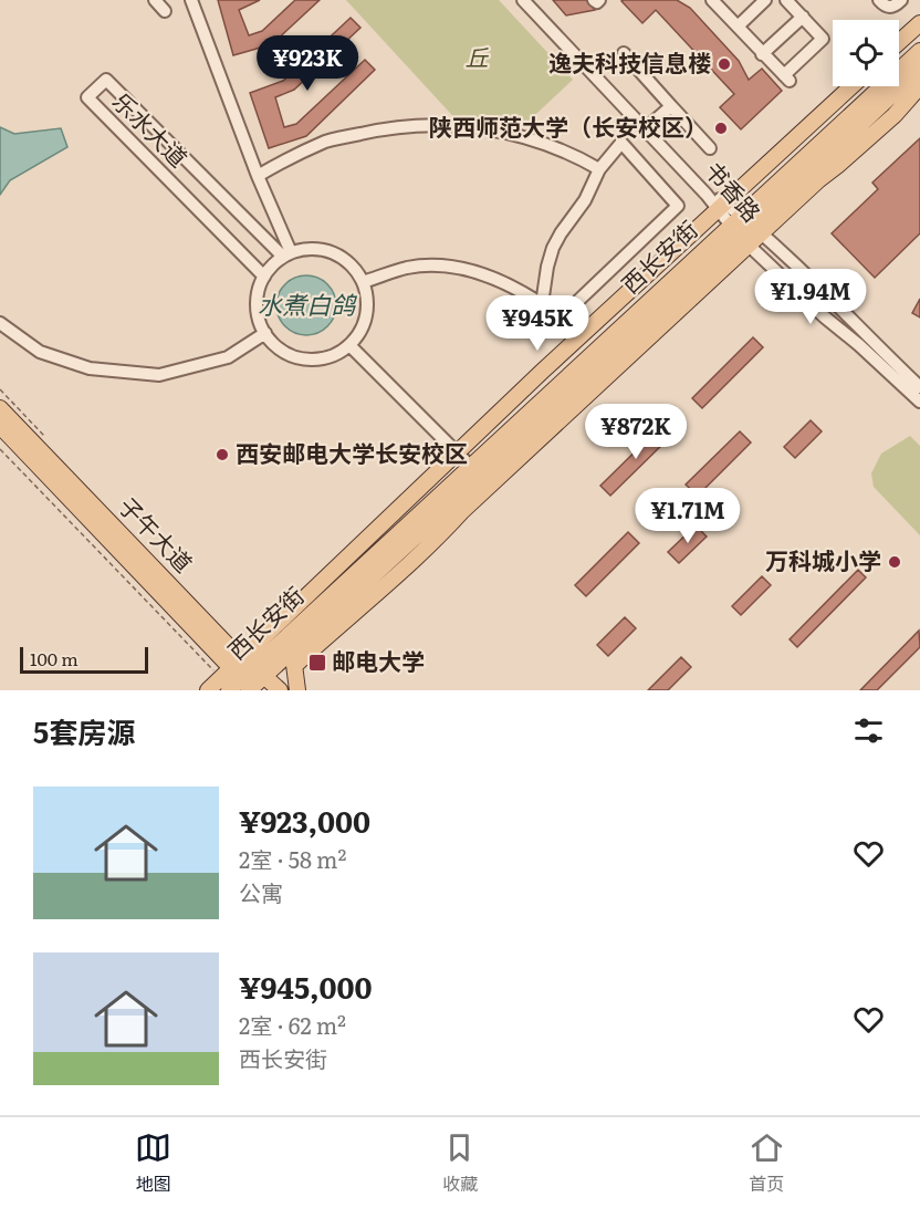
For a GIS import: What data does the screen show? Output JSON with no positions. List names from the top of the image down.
{
  "streets": {
    "main road": ["西长安街", "子午大道"],
    "street": ["乐水大道", "书香路"]
  },
  "crossings": [
    ["书香路", "西长安街"],
    ["西长安街", "子午大道"]
  ],
  "water": ["水煮白鸽"],
  "parks": ["丘"],
  "places": {
    "other": [
      "逸夫科技信息楼",
      "陕西师范大学（长安校区）",
      "西安邮电大学长安校区",
      "万科城小学"
    ],
    "transit": ["邮电大学"]
  },
  "scale_bar": "100 m",
  "page": {
    "price": [
      "¥923K",
      "¥1.94M",
      "¥945K",
      "¥872K",
      "¥1.71M"
    ],
    "scale": "100 m",
    "heading": "5套房源",
    "list": [
      {
        "name": "¥923,000",
        "note": "2室 · 58 m² · 公寓"
      },
      {
        "name": "¥945,000",
        "note": "2室 · 62 m² · 西长安街"
      }
    ],
    "tabs": ["地图", "收藏", "首页"]
  }
}
